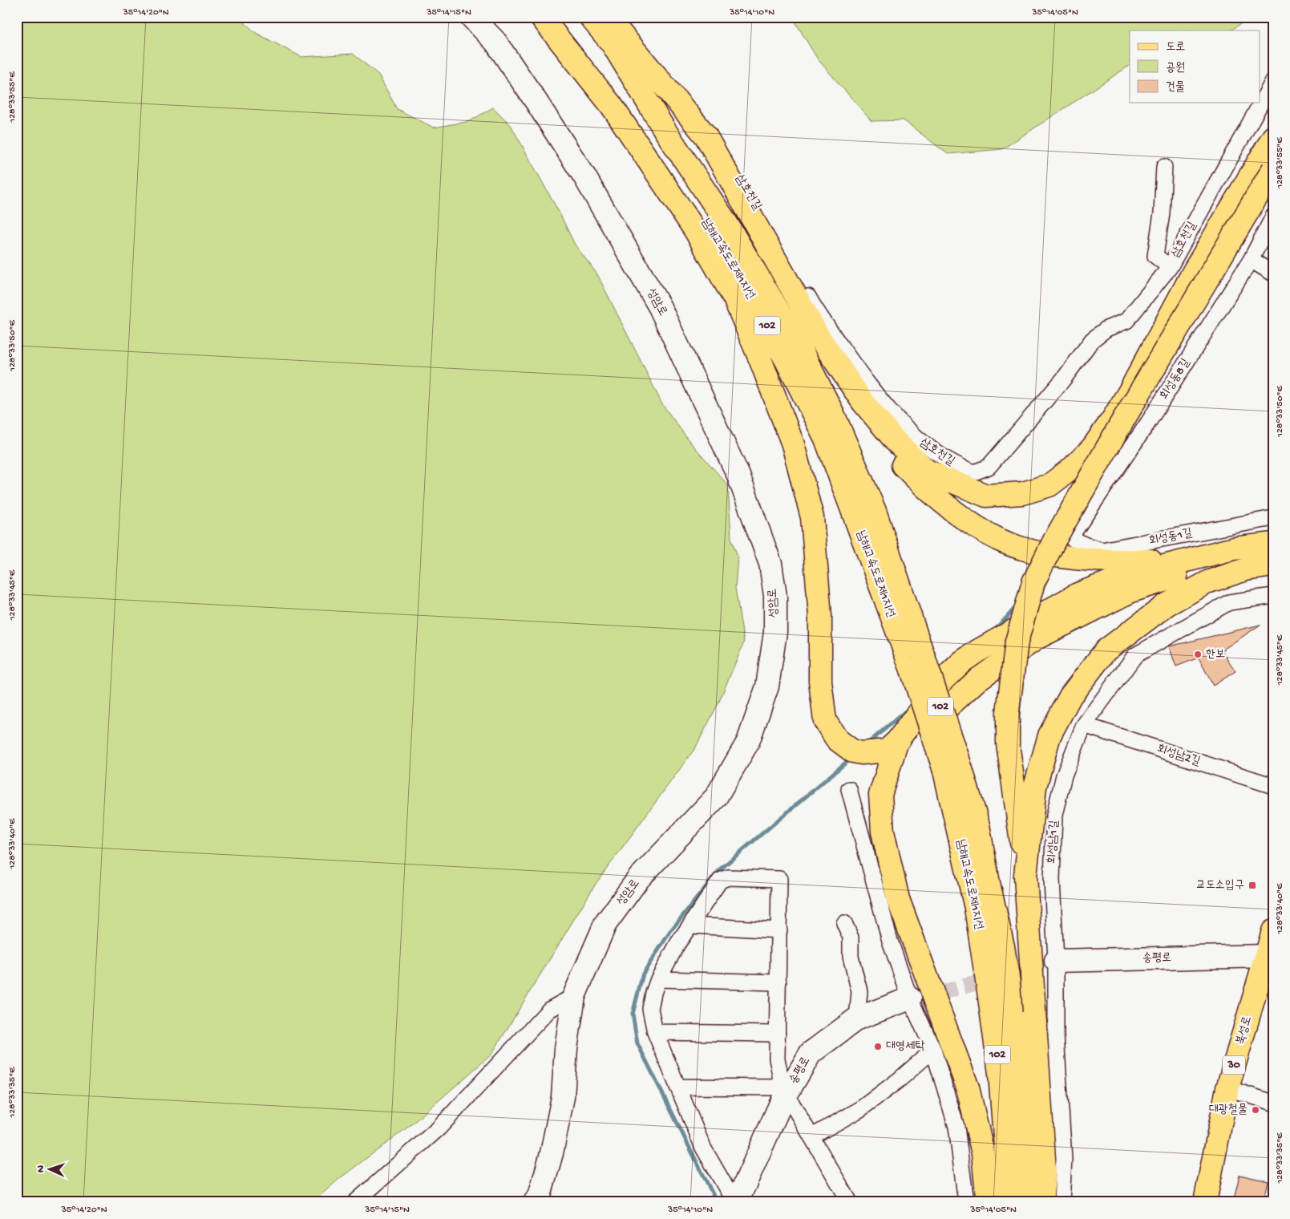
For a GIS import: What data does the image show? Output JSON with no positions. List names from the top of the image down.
{
  "streets": {
    "main road": [
      "남해고속도로제1지선",
      "성암로",
      "102",
      "송평로",
      "북성로",
      "30"
    ],
    "street": [
      "삼호천길",
      "회성동8길",
      "회성동1길",
      "회성남2길",
      "회성남1길"
    ]
  },
  "crossings": [
    ["회성동8길", "회성동1길"],
    ["회성남2길", "회성남1길"],
    ["회성남1길", "송평로"],
    ["송평로", "북성로"]
  ],
  "places": {
    "other": ["한보", "대영세탁", "대광철물"],
    "transit": ["교도소입구"]
  },
  "legend": ["도로", "공원", "건물"],
  "north": "left",
  "coordinates": [
    "35°14'20\"N",
    "35°14'15\"N",
    "35°14'10\"N",
    "35°14'05\"N",
    "128°33'55\"E",
    "128°33'50\"E",
    "128°33'45\"E",
    "128°33'40\"E",
    "128°33'35\"E"
  ]
}
